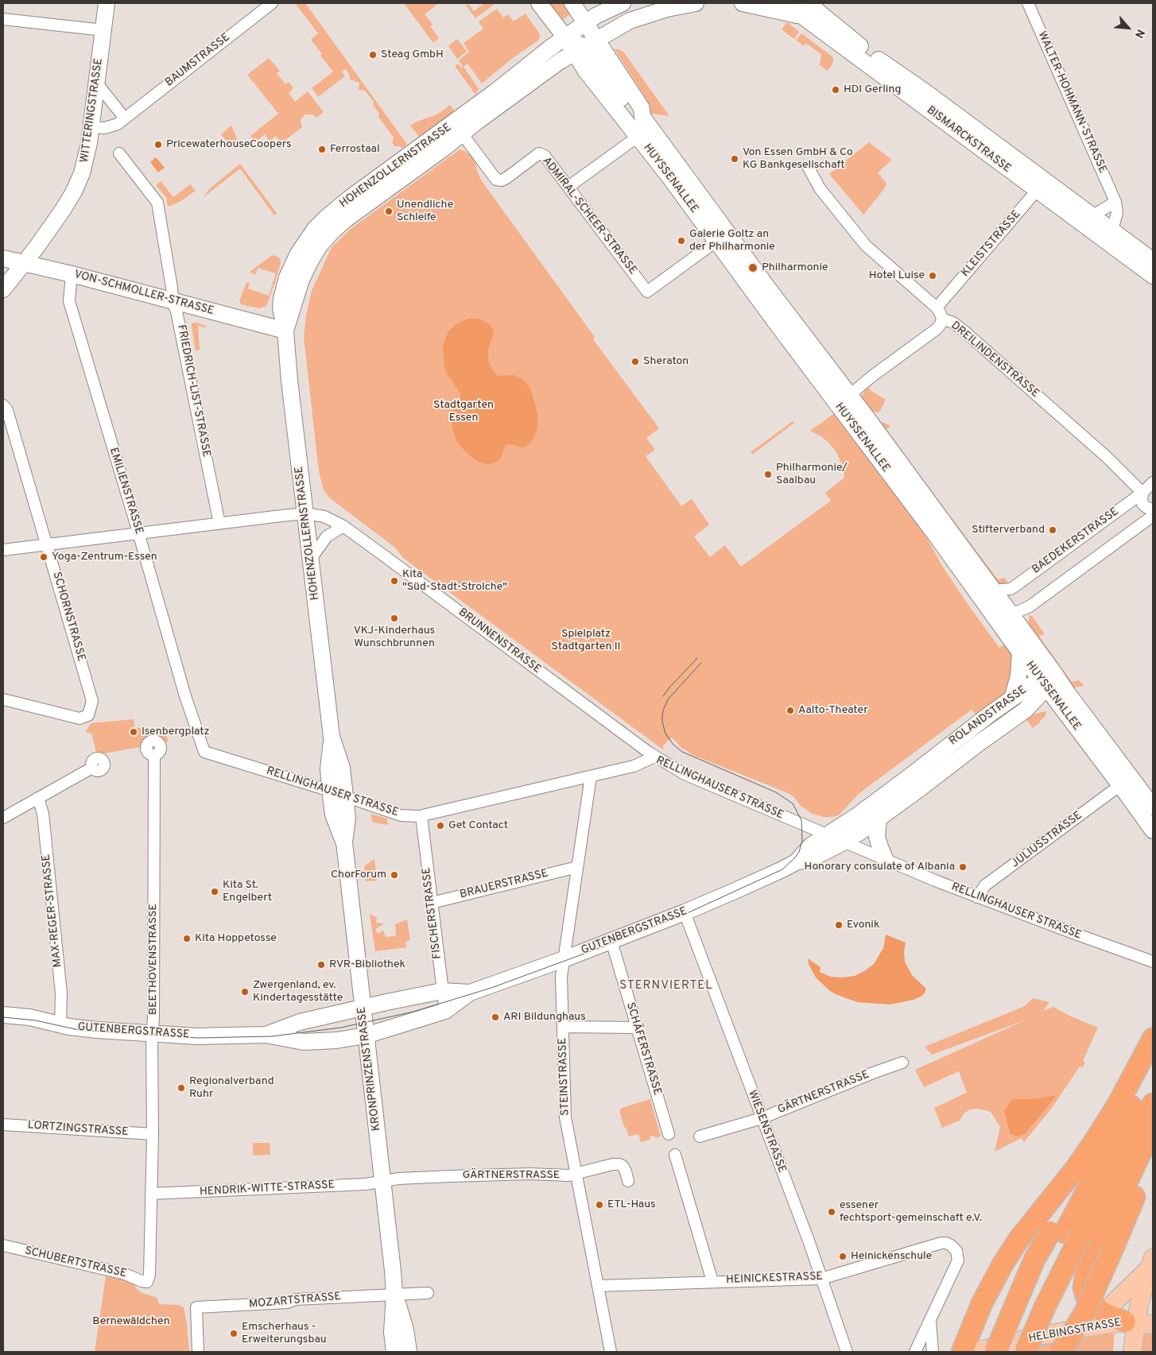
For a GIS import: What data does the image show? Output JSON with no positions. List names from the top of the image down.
{
  "streets": {
    "main road": ["HELBINGSTRASSE"],
    "street": [
      "BAUMSTRASSE",
      "WALTER-HOHMANN-STRASSE",
      "WITTERINGSTRASSE",
      "BISMARCKSTRASSE",
      "HOHENZOLLERNSTRASSE",
      "HUYSSENALLEE",
      "ADMIRAL-SCHEER-STRASSE",
      "KLEISTSTRASSE",
      "VON-SCHMOLLER-STRASSE",
      "DREILINDENSTRASSE",
      "FRIEDRICH-LIST-STRASSE",
      "EMILIENSTRASSE",
      "BAEDEKERSTRASSE",
      "SCHORNSTRASSE",
      "BRUNNENSTRASSE",
      "ROLANDSTRASSE",
      "RELLINGHAUSER STRASSE",
      "JULIUSSTRASSE",
      "BRAUERSTRASSE",
      "MAX-REGER-STRASSE",
      "FISCHERSTRASSE",
      "GUTENBERGSTRASSE",
      "BEETHOVENSTRASSE",
      "SCHÄFERSTRASSE",
      "KRONPRINZENSTRASSE",
      "STEINSTRASSE",
      "GÄRTNERSTRASSE",
      "LORTZINGSTRASSE",
      "WIESENSTRASSE",
      "HENDRIK-WITTE-STRASSE",
      "SCHUBERTSTRASSE",
      "HEINICKESTRASSE",
      "MOZARTSTRASSE"
    ]
  },
  "crossings": [
    ["BAUMSTRASSE", "WITTERINGSTRASSE"],
    ["WALTER-HOHMANN-STRASSE", "BISMARCKSTRASSE"],
    ["WITTERINGSTRASSE", "VON-SCHMOLLER-STRASSE"],
    ["BISMARCKSTRASSE", "KLEISTSTRASSE"],
    ["HOHENZOLLERNSTRASSE", "HUYSSENALLEE"],
    ["HOHENZOLLERNSTRASSE", "ADMIRAL-SCHEER-STRASSE"],
    ["HOHENZOLLERNSTRASSE", "VON-SCHMOLLER-STRASSE"],
    ["HOHENZOLLERNSTRASSE", "BRUNNENSTRASSE"],
    ["HOHENZOLLERNSTRASSE", "RELLINGHAUSER STRASSE"],
    ["HOHENZOLLERNSTRASSE", "KRONPRINZENSTRASSE"],
    ["HUYSSENALLEE", "ADMIRAL-SCHEER-STRASSE"],
    ["HUYSSENALLEE", "BAEDEKERSTRASSE"],
    ["HUYSSENALLEE", "ROLANDSTRASSE"],
    ["HUYSSENALLEE", "JULIUSSTRASSE"],
    ["KLEISTSTRASSE", "DREILINDENSTRASSE"],
    ["VON-SCHMOLLER-STRASSE", "FRIEDRICH-LIST-STRASSE"],
    ["VON-SCHMOLLER-STRASSE", "EMILIENSTRASSE"],
    ["DREILINDENSTRASSE", "BAEDEKERSTRASSE"],
    ["FRIEDRICH-LIST-STRASSE", "BRUNNENSTRASSE"],
    ["EMILIENSTRASSE", "BRUNNENSTRASSE"],
    ["EMILIENSTRASSE", "RELLINGHAUSER STRASSE"],
    ["SCHORNSTRASSE", "BRUNNENSTRASSE"],
    ["BRUNNENSTRASSE", "RELLINGHAUSER STRASSE"],
    ["ROLANDSTRASSE", "RELLINGHAUSER STRASSE"],
    ["ROLANDSTRASSE", "GUTENBERGSTRASSE"],
    ["RELLINGHAUSER STRASSE", "JULIUSSTRASSE"],
    ["RELLINGHAUSER STRASSE", "FISCHERSTRASSE"],
    ["RELLINGHAUSER STRASSE", "KRONPRINZENSTRASSE"],
    ["RELLINGHAUSER STRASSE", "STEINSTRASSE"],
    ["BRAUERSTRASSE", "FISCHERSTRASSE"],
    ["BRAUERSTRASSE", "STEINSTRASSE"],
    ["MAX-REGER-STRASSE", "GUTENBERGSTRASSE"],
    ["FISCHERSTRASSE", "GUTENBERGSTRASSE"],
    ["GUTENBERGSTRASSE", "BEETHOVENSTRASSE"],
    ["GUTENBERGSTRASSE", "SCHÄFERSTRASSE"],
    ["GUTENBERGSTRASSE", "KRONPRINZENSTRASSE"],
    ["GUTENBERGSTRASSE", "STEINSTRASSE"],
    ["GUTENBERGSTRASSE", "WIESENSTRASSE"],
    ["BEETHOVENSTRASSE", "LORTZINGSTRASSE"],
    ["BEETHOVENSTRASSE", "HENDRIK-WITTE-STRASSE"],
    ["BEETHOVENSTRASSE", "SCHUBERTSTRASSE"],
    ["KRONPRINZENSTRASSE", "GÄRTNERSTRASSE"],
    ["KRONPRINZENSTRASSE", "HENDRIK-WITTE-STRASSE"],
    ["KRONPRINZENSTRASSE", "MOZARTSTRASSE"],
    ["STEINSTRASSE", "GÄRTNERSTRASSE"],
    ["STEINSTRASSE", "HEINICKESTRASSE"],
    ["GÄRTNERSTRASSE", "WIESENSTRASSE"],
    ["GÄRTNERSTRASSE", "HENDRIK-WITTE-STRASSE"],
    ["WIESENSTRASSE", "HEINICKESTRASSE"]
  ],
  "districts": ["STERNVIERTEL"],
  "parks": ["Stadtgarten Essen", "Spielplatz Stadtgarten II", "Bernewäldchen"],
  "places": [
    "Steag GmbH",
    "HDI Gerling",
    "PricewaterhouseCoopers",
    "Ferrostaal",
    "Von Essen GmbH & Co KG Bankgesellschaft",
    "Unendliche Schleife",
    "Galerie Goltz an der Philharmonie",
    "Philharmonie",
    "Hotel Luise",
    "Sheraton",
    "Philharmonie/ Saalbau",
    "Stifterverband",
    "Yoga-Zentrum-Essen",
    "Kita \"Süd-Stadt-Strolche\"",
    "VKJ-Kinderhaus Wunschbrunnen",
    "Aalto-Theater",
    "Isenbergplatz",
    "Get Contact",
    "Honorary consulate of Albania",
    "ChorForum",
    "Kita St. Engelbert",
    "Evonik",
    "Kita Hoppetosse",
    "RVR-Bibliothek",
    "Zwergenland, ev. Kindertagesstätte",
    "ARI Bildunghaus",
    "Regionalverband Ruhr",
    "ETL-Haus",
    "essener fechtsport-gemeinschaft e.V.",
    "Heinickenschule",
    "Emscherhaus - Erweiterungsbau"
  ],
  "north": "bottom right"
}
